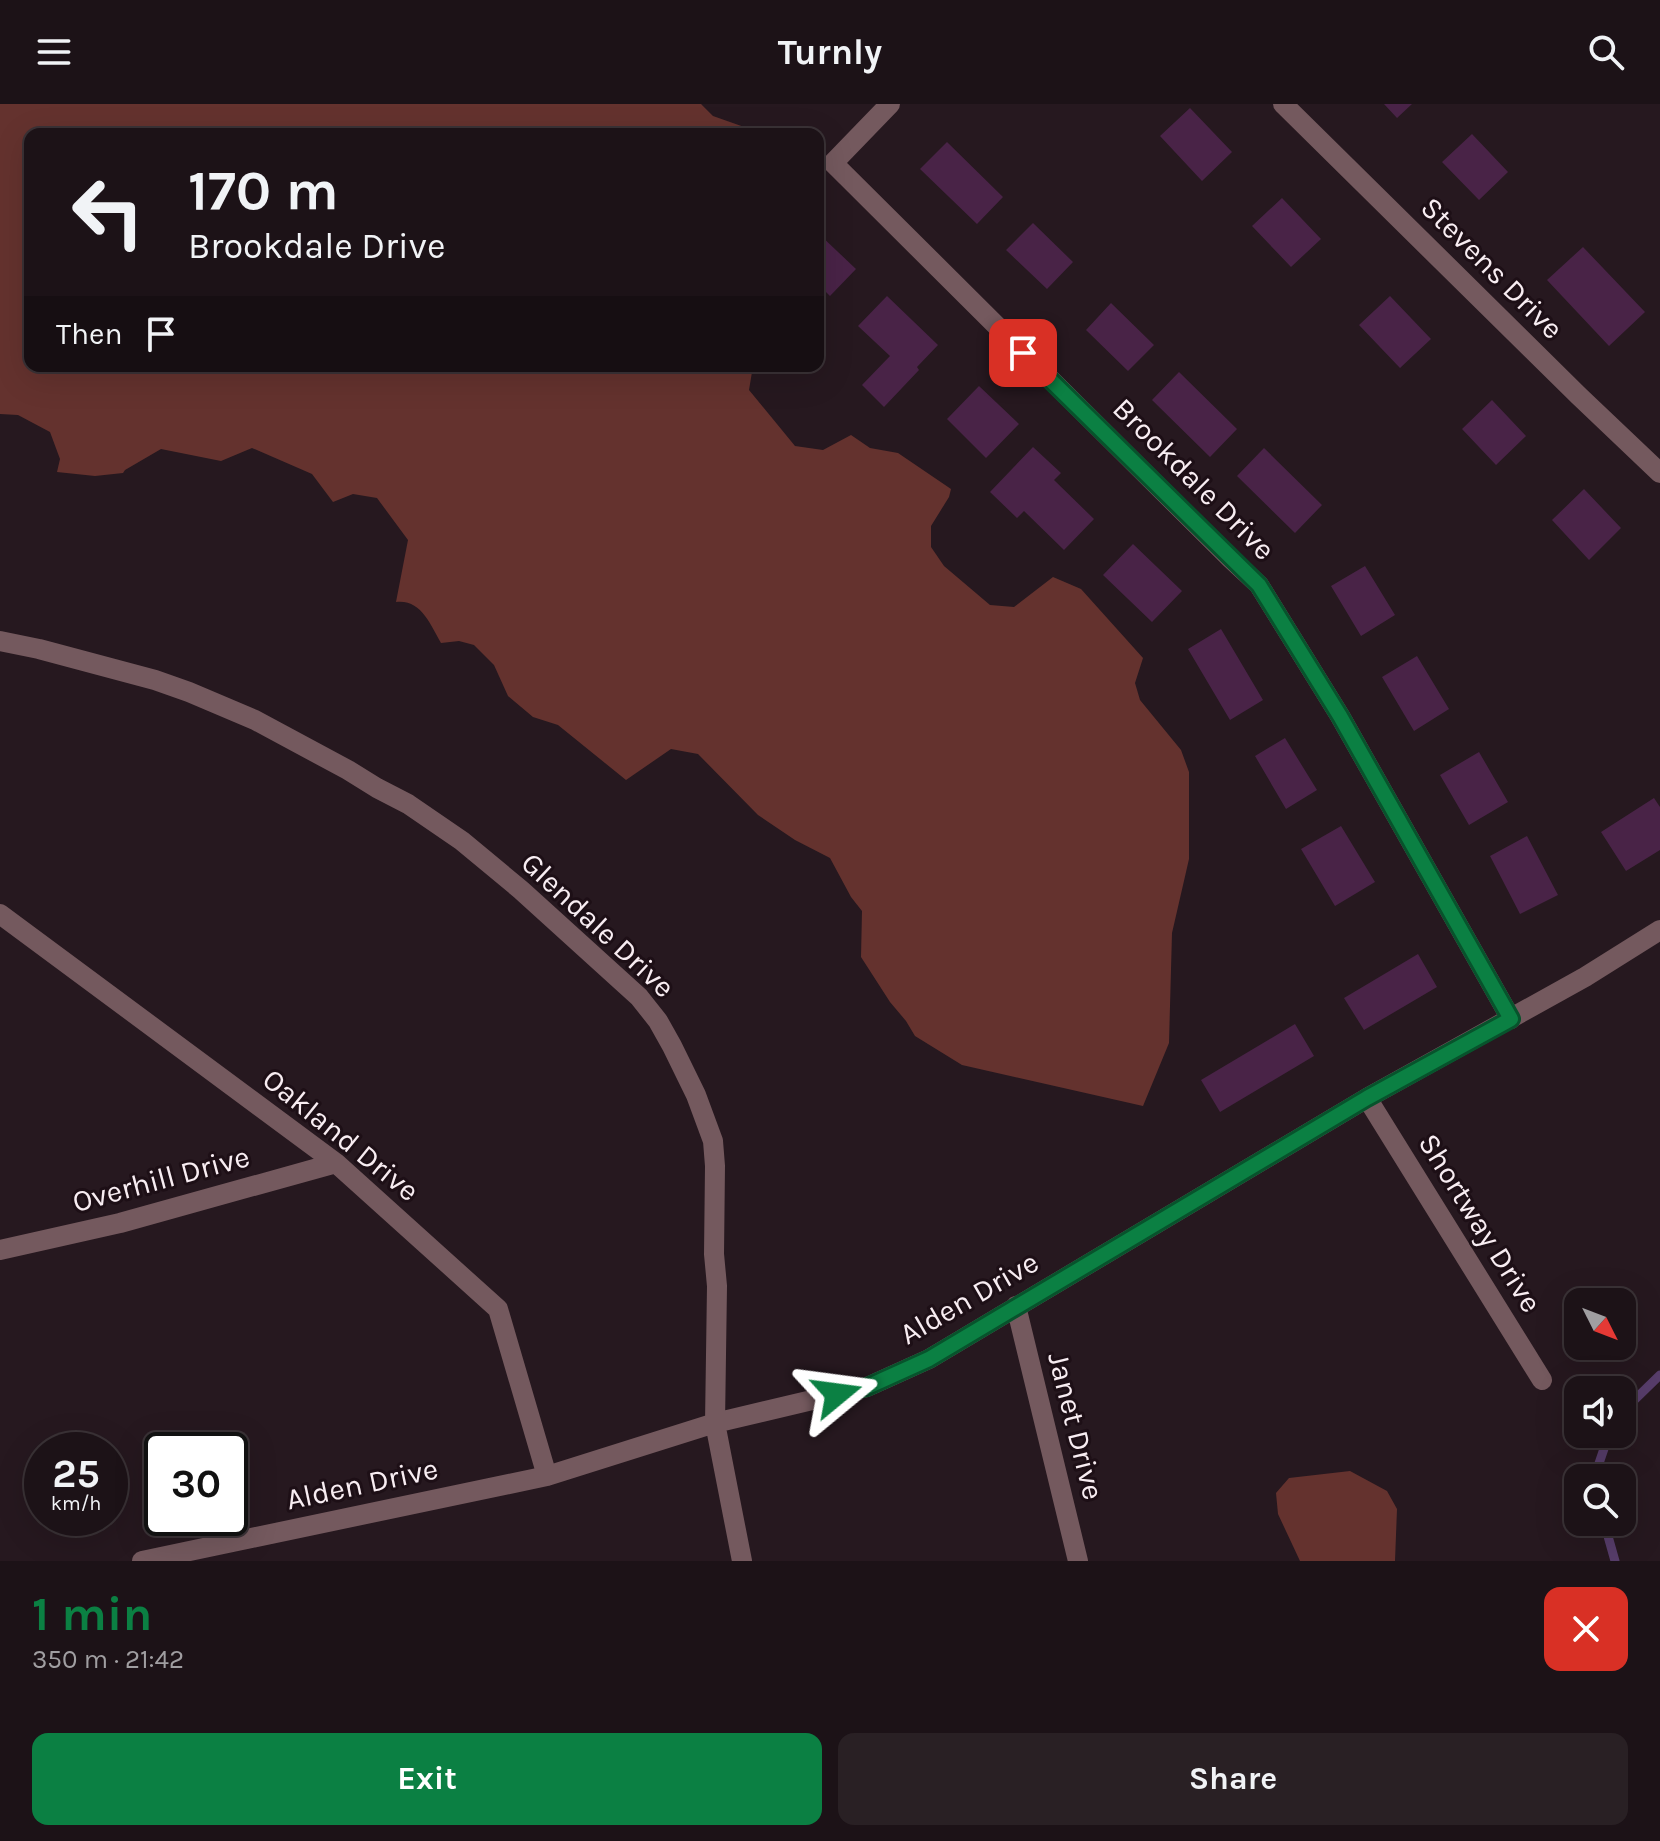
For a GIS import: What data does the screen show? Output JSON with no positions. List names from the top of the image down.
{
  "streets": {
    "street": [
      "Stevens Drive",
      "Brookdale Drive",
      "Glendale Drive",
      "Oakland Drive",
      "Overhill Drive",
      "Shortway Drive",
      "Alden Drive",
      "Janet Drive"
    ]
  },
  "crossings": [
    ["Brookdale Drive", "Alden Drive"],
    ["Glendale Drive", "Alden Drive"],
    ["Oakland Drive", "Overhill Drive"],
    ["Oakland Drive", "Alden Drive"],
    ["Shortway Drive", "Alden Drive"],
    ["Alden Drive", "Janet Drive"]
  ],
  "north": "bottom right",
  "page": {
    "header": "Turnly",
    "turn": ["170 m", "Brookdale Drive"],
    "then": "Then",
    "speed": "25 km/h",
    "limit": "30",
    "heading": ["1 min", "350 m · 21:42"],
    "buttons": ["Exit", "Share"]
  }
}
